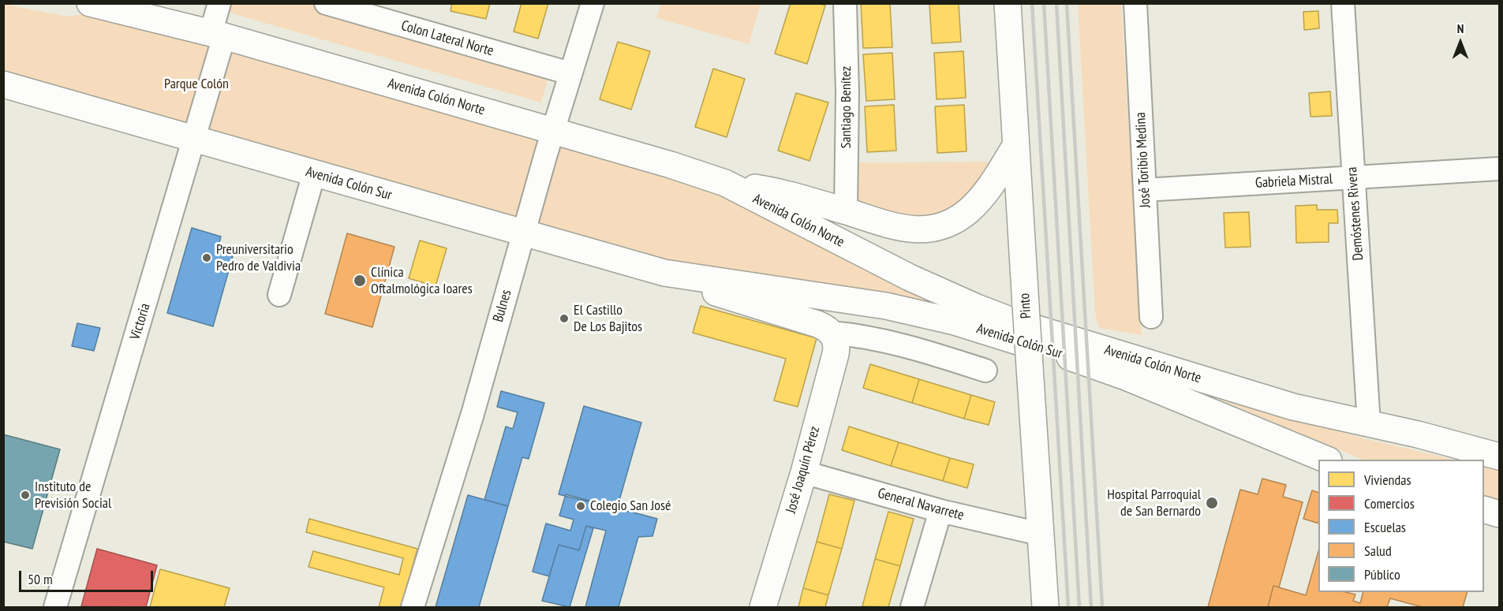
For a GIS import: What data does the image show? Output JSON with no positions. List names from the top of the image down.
{
  "streets": {
    "main road": [
      "Avenida Colón Norte",
      "Avenida Colón Sur",
      "Pinto",
      "José Joaquín Pérez"
    ],
    "street": [
      "Colon Lateral Norte",
      "Santiago Benítez",
      "José Toribio Medina",
      "Gabriela Mistral",
      "Demóstenes Rivera",
      "Bulnes",
      "Victoria",
      "General Navarrete"
    ]
  },
  "crossings": [
    ["Colon Lateral Norte", "Bulnes"],
    ["Avenida Colón Norte", "Demóstenes Rivera"],
    ["Avenida Colón Norte", "Bulnes"],
    ["Avenida Colón Norte", "Victoria"],
    ["José Toribio Medina", "Gabriela Mistral"],
    ["Gabriela Mistral", "Demóstenes Rivera"],
    ["Avenida Colón Sur", "Bulnes"],
    ["Avenida Colón Sur", "Victoria"],
    ["Avenida Colón Sur", "José Joaquín Pérez"],
    ["Pinto", "General Navarrete"],
    ["José Joaquín Pérez", "General Navarrete"]
  ],
  "parks": ["Parque Colón"],
  "places": [
    "Preuniversitario Pedro de Valdivia",
    "Clínica Oftalmológica Ioares",
    "El Castillo De Los Bajitos",
    "Instituto de Previsión Social",
    "Hospital Parroquial de San Bernardo",
    "Colegio San José"
  ],
  "legend": [
    "Viviendas",
    "Comercios",
    "Escuelas",
    "Salud",
    "Público"
  ],
  "scale_bar": "50 m",
  "north": "top"
}
